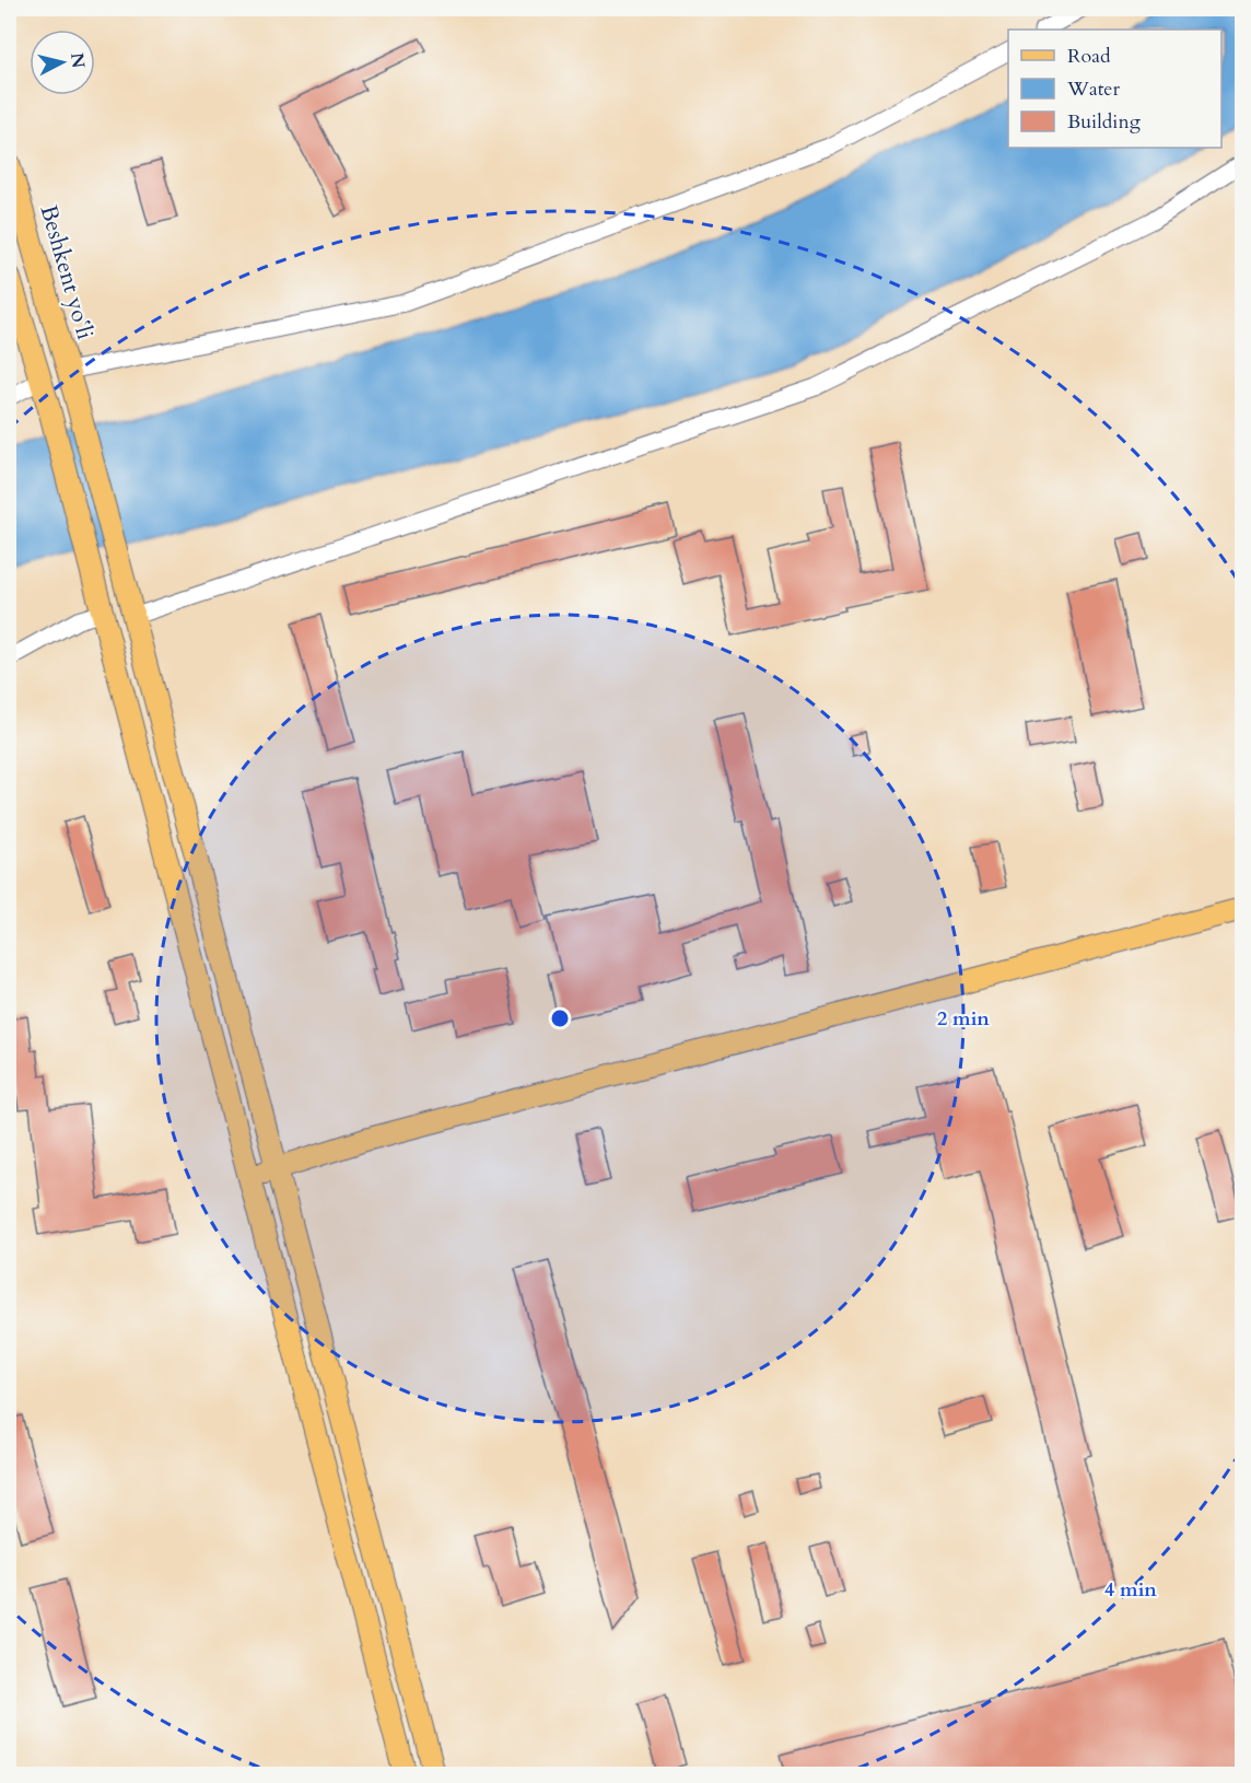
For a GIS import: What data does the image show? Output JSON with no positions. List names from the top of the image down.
{
  "streets": {
    "main road": ["Beshkent yoʻli"]
  },
  "legend": ["Road", "Water", "Building"],
  "north": "right",
  "rings": ["2 min", "4 min"]
}
